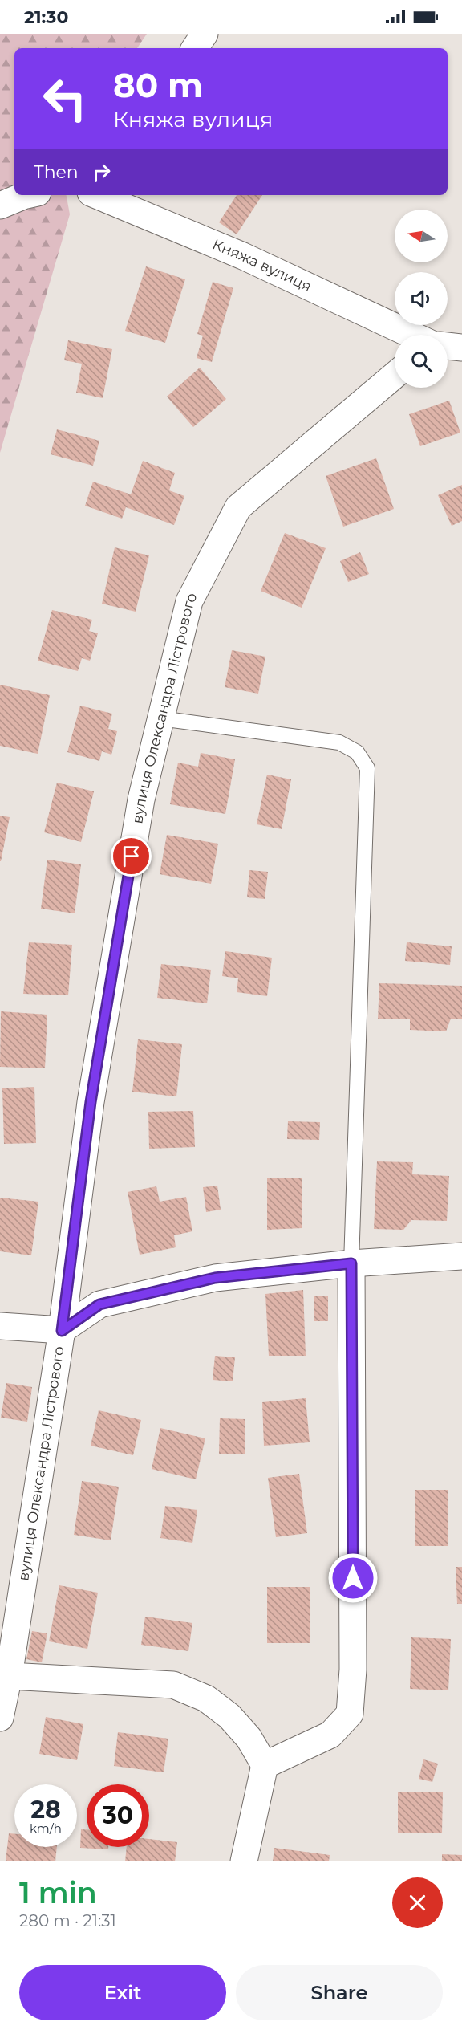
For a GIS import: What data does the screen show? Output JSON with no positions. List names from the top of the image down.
{
  "streets": {
    "street": ["Княжа вулиця", "вулиця Олександра Лістрового"]
  },
  "north": "left",
  "page": {
    "status": "21:30",
    "turn": ["80 m", "Княжа вулиця"],
    "then": "Then",
    "speed": "28 km/h",
    "limit": "30",
    "heading": ["1 min", "280 m · 21:31"],
    "buttons": ["Exit", "Share"]
  }
}
